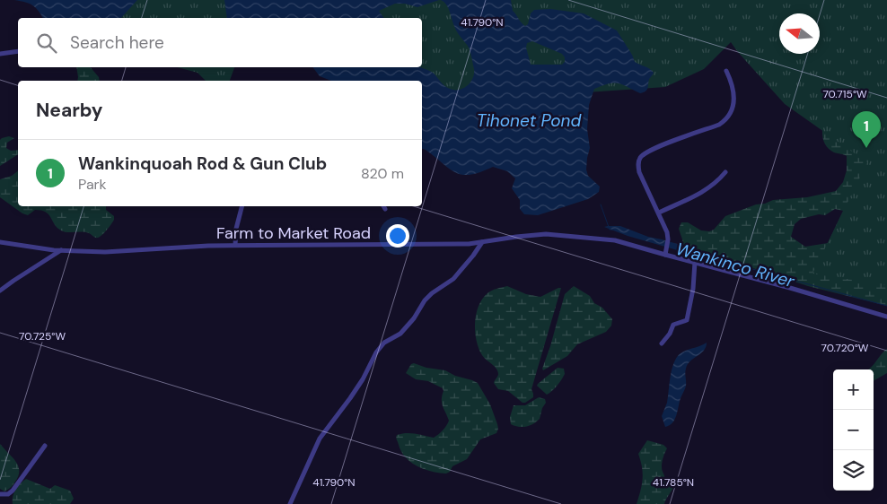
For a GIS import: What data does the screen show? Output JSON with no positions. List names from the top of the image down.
{
  "streets": {
    "street": ["Farm to Market Road"]
  },
  "water": ["Tihonet Pond", "Wankinco River"],
  "north": "left",
  "page": {
    "search": "Search here",
    "heading": "Nearby",
    "pins": "1",
    "list": [
      {
        "mark": "1",
        "name": "Wankinquoah Rod & Gun Club",
        "note": "Park",
        "value": "820 m"
      }
    ],
    "map_buttons": ["+", "−"]
  },
  "coordinates": [
    "41.790°N",
    "70.715°W",
    "70.725°W",
    "70.720°W",
    "41.785°N"
  ]
}
